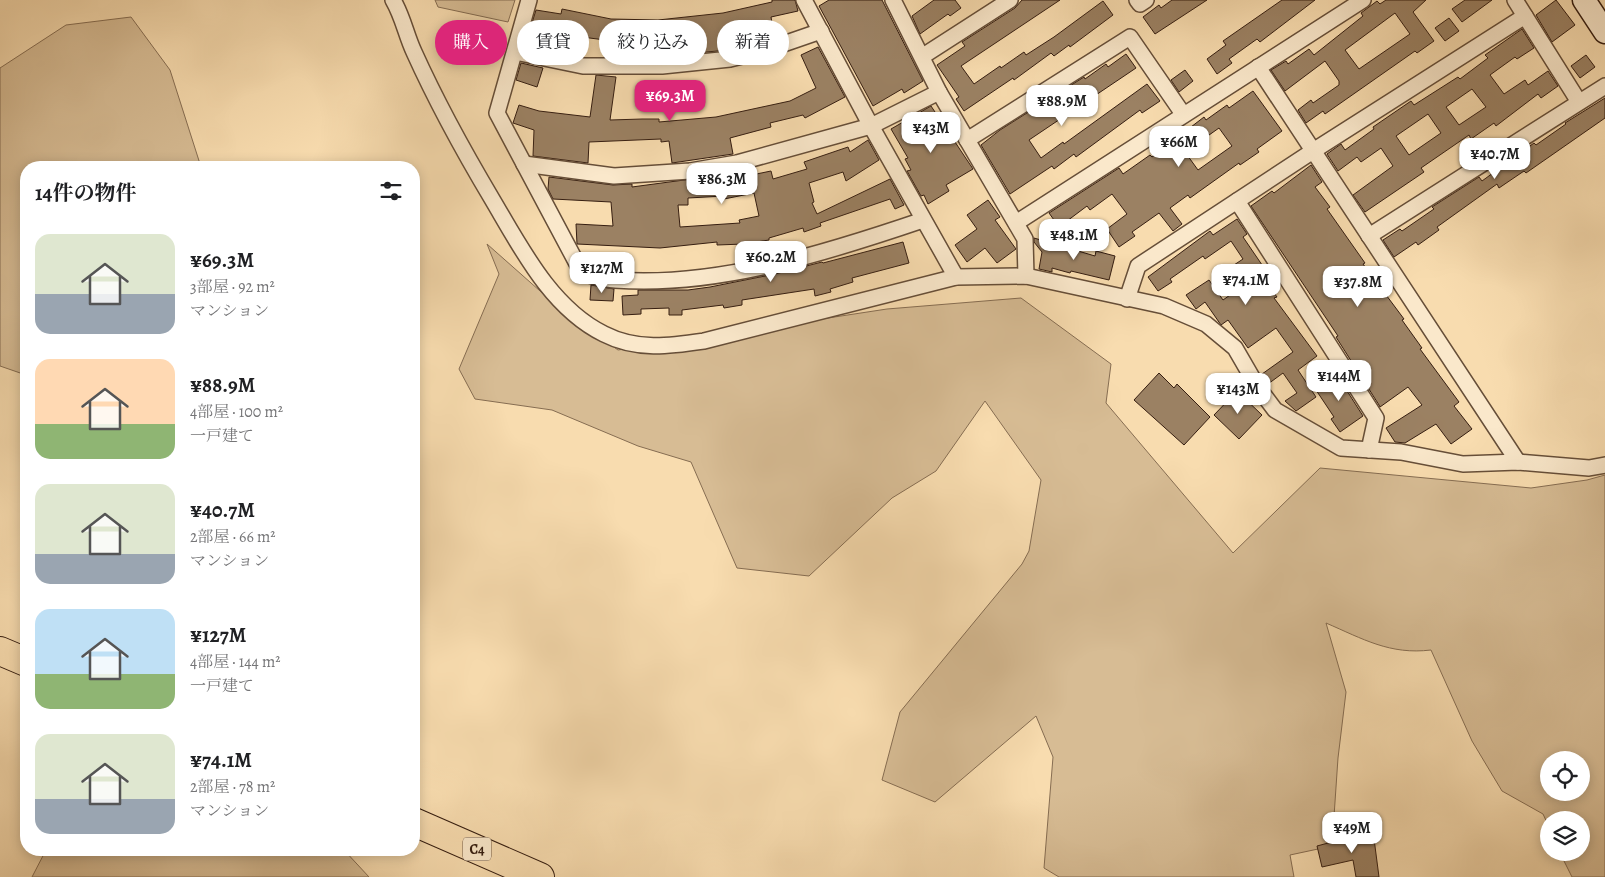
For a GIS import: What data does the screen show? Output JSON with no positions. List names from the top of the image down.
{
  "streets": {
    "highway": ["C4"]
  },
  "page": {
    "chip": [
      "購入",
      "賃貸",
      "絞り込み",
      "新着"
    ],
    "price": [
      "¥69.3M",
      "¥88.9M",
      "¥43M",
      "¥66M",
      "¥40.7M",
      "¥86.3M",
      "¥48.1M",
      "¥60.2M",
      "¥127M",
      "¥74.1M",
      "¥37.8M",
      "¥144M",
      "¥143M",
      "¥49M"
    ],
    "heading": "14件の物件",
    "list": [
      {
        "name": "¥69.3M",
        "note": "3部屋 · 92 m² · マンション"
      },
      {
        "name": "¥88.9M",
        "note": "4部屋 · 100 m² · 一戸建て"
      },
      {
        "name": "¥40.7M",
        "note": "2部屋 · 66 m² · マンション"
      },
      {
        "name": "¥127M",
        "note": "4部屋 · 144 m² · 一戸建て"
      },
      {
        "name": "¥74.1M",
        "note": "2部屋 · 78 m² · マンション"
      }
    ]
  }
}
